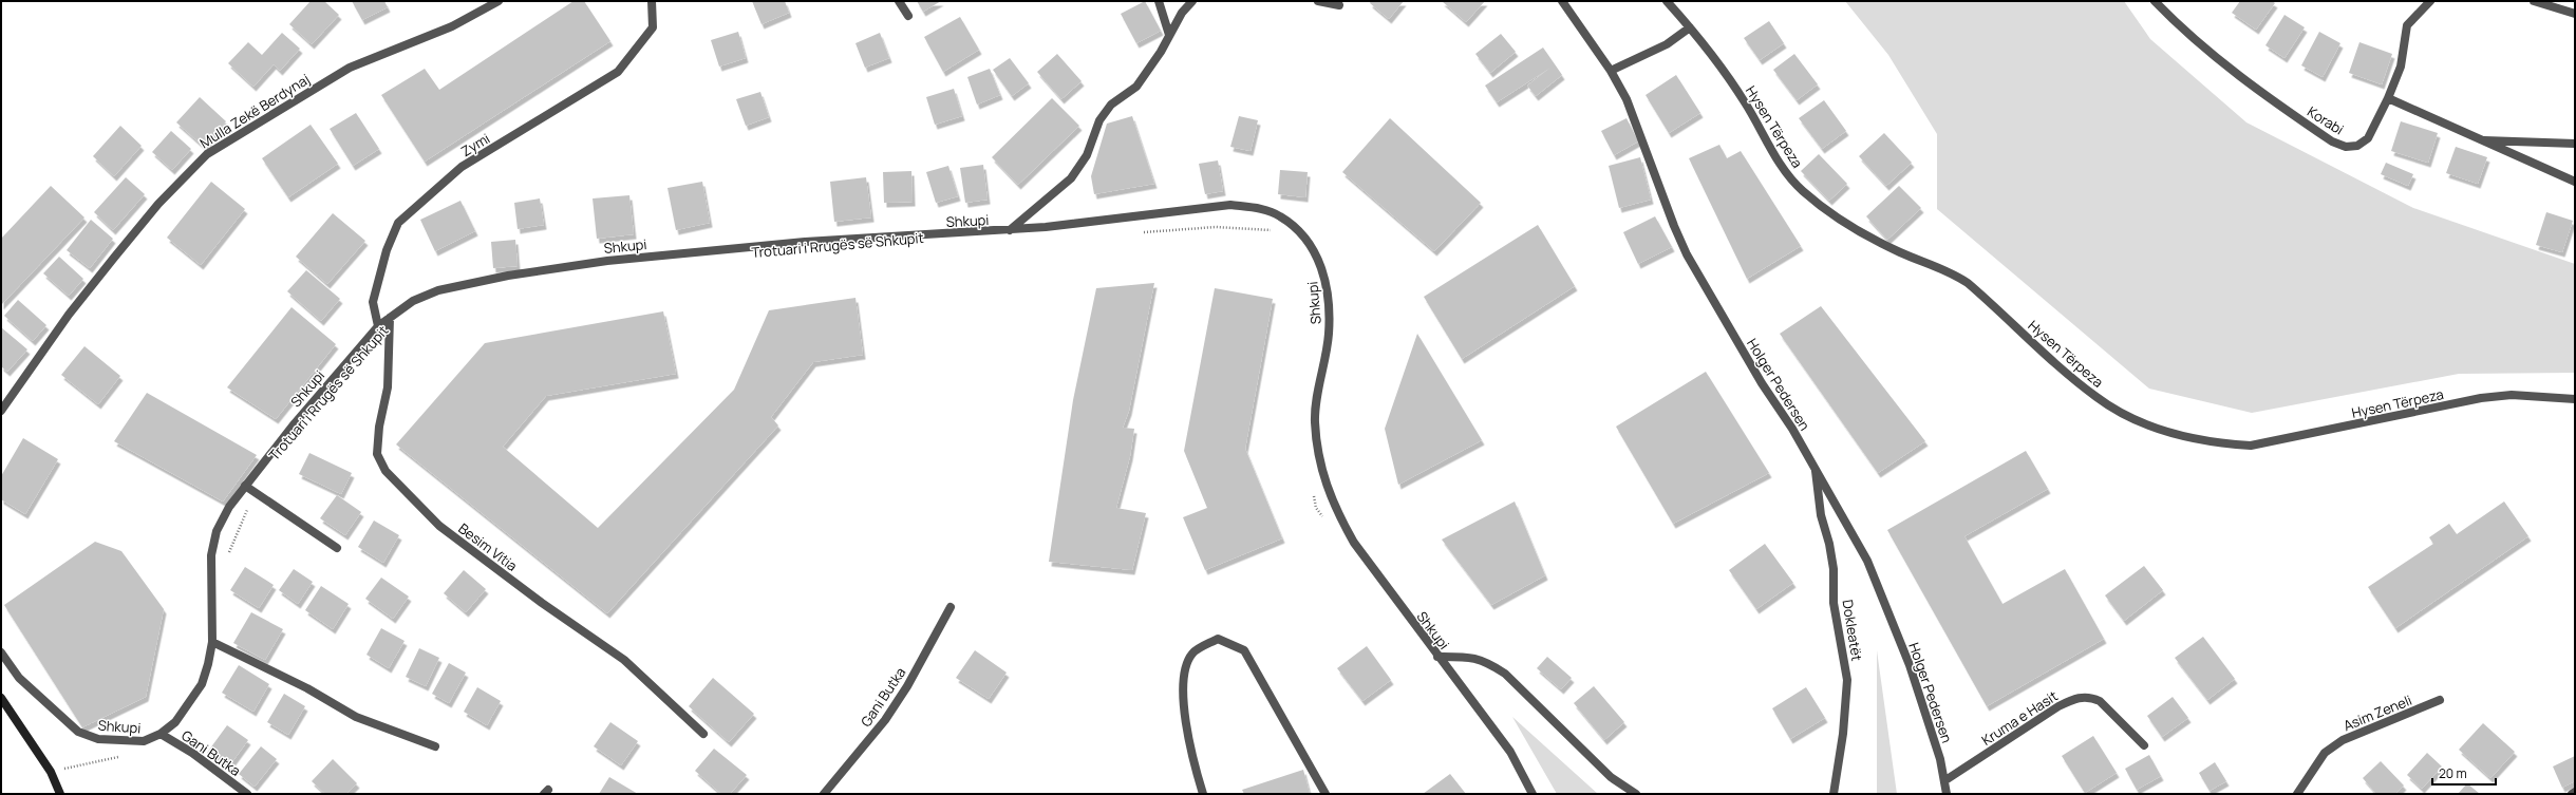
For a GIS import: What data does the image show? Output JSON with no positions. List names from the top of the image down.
{
  "streets": {
    "street": [
      "Mulla Zekë Berdynaj",
      "Korabi",
      "Hysen Tërpeza",
      "Zymi",
      "Shkupi",
      "Holger Pedersen",
      "Besim Vitia",
      "Dokleatët",
      "Gani Butka",
      "Asim Zeneli",
      "Kruma e Hasit"
    ]
  },
  "crossings": [
    ["Zymi", "Shkupi"],
    ["Shkupi", "Besim Vitia"],
    ["Shkupi", "Gani Butka"],
    ["Holger Pedersen", "Dokleatët"],
    ["Holger Pedersen", "Kruma e Hasit"]
  ],
  "scale_bar": "20 m"
}
